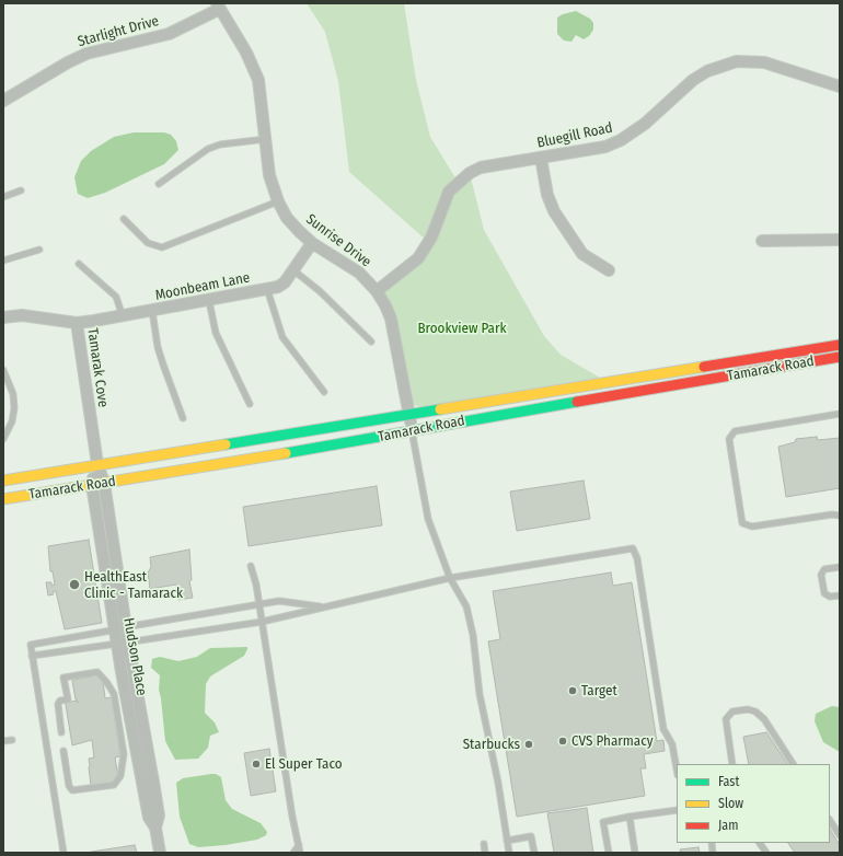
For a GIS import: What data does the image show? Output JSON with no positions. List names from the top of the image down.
{
  "streets": {
    "street": [
      "Starlight Drive",
      "Bluegill Road",
      "Sunrise Drive",
      "Moonbeam Lane",
      "Tamarak Cove",
      "Tamarack Road",
      "Hudson Place"
    ]
  },
  "crossings": [
    ["Starlight Drive", "Sunrise Drive"],
    ["Bluegill Road", "Sunrise Drive"],
    ["Sunrise Drive", "Moonbeam Lane"],
    ["Sunrise Drive", "Tamarack Road"],
    ["Moonbeam Lane", "Tamarak Cove"],
    ["Tamarak Cove", "Tamarack Road"],
    ["Tamarak Cove", "Hudson Place"],
    ["Tamarack Road", "Hudson Place"]
  ],
  "parks": ["Brookview Park"],
  "places": [
    "HealthEast Clinic - Tamarack",
    "Target",
    "CVS Pharmacy",
    "Starbucks",
    "El Super Taco"
  ],
  "legend": ["Fast", "Slow", "Jam"]
}
